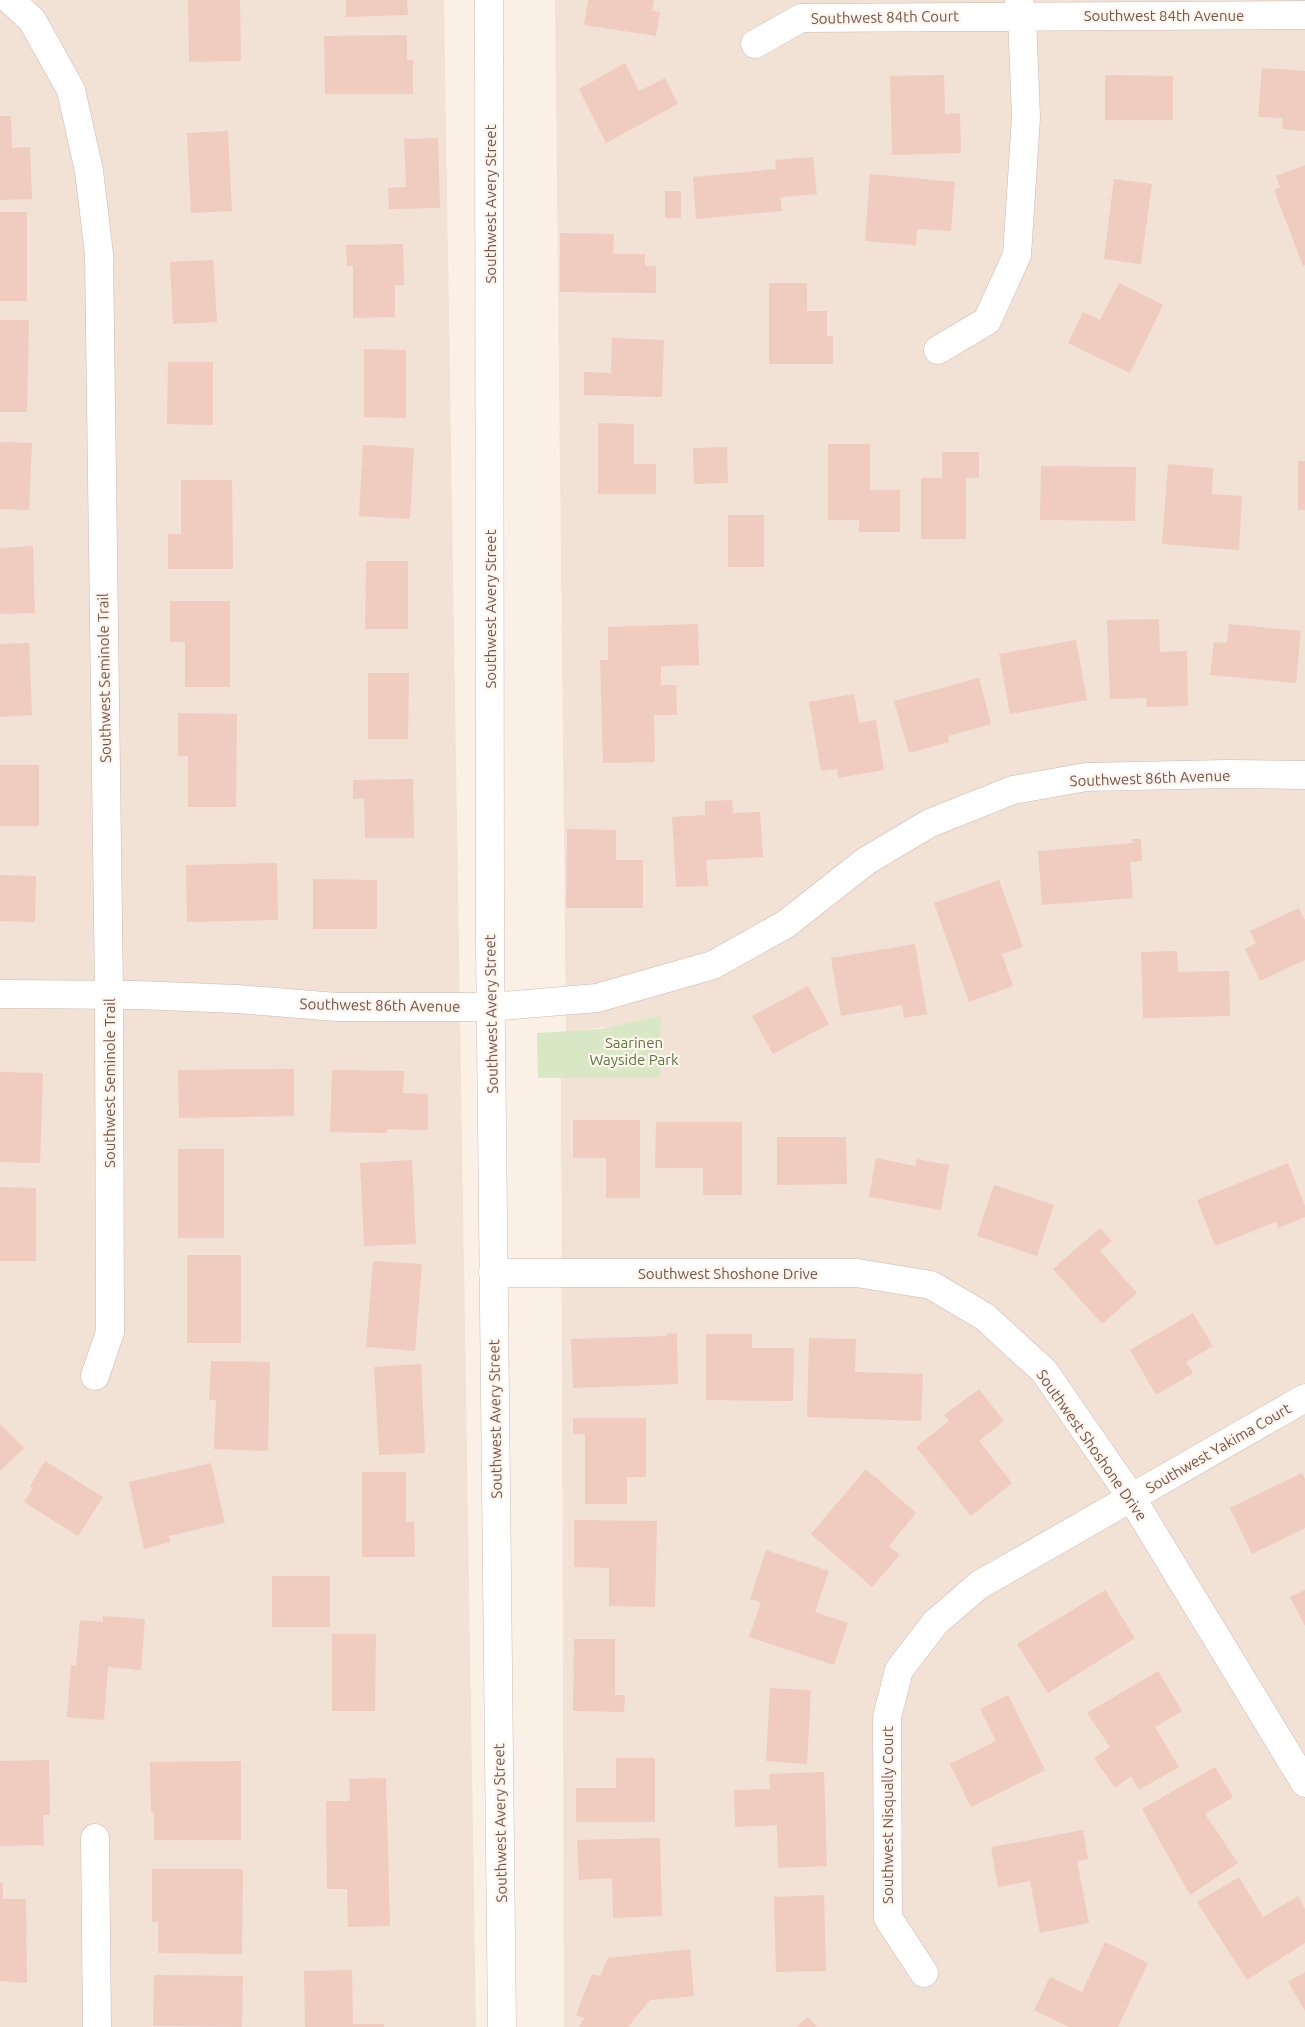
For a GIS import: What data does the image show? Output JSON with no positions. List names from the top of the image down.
{
  "streets": {
    "street": [
      "Southwest 84th Avenue",
      "Southwest 84th Court",
      "Southwest Avery Street",
      "Southwest Seminole Trail",
      "Southwest 86th Avenue",
      "Southwest Shoshone Drive",
      "Southwest Yakima Court",
      "Southwest Nisqually Court"
    ]
  },
  "crossings": [
    ["Southwest 84th Avenue", "Southwest 84th Court"],
    ["Southwest Avery Street", "Southwest 86th Avenue"],
    ["Southwest Avery Street", "Southwest Shoshone Drive"],
    ["Southwest Seminole Trail", "Southwest 86th Avenue"],
    ["Southwest Shoshone Drive", "Southwest Yakima Court"],
    ["Southwest Shoshone Drive", "Southwest Nisqually Court"],
    ["Southwest Yakima Court", "Southwest Nisqually Court"]
  ],
  "parks": ["Saarinen Wayside Park"]
}
